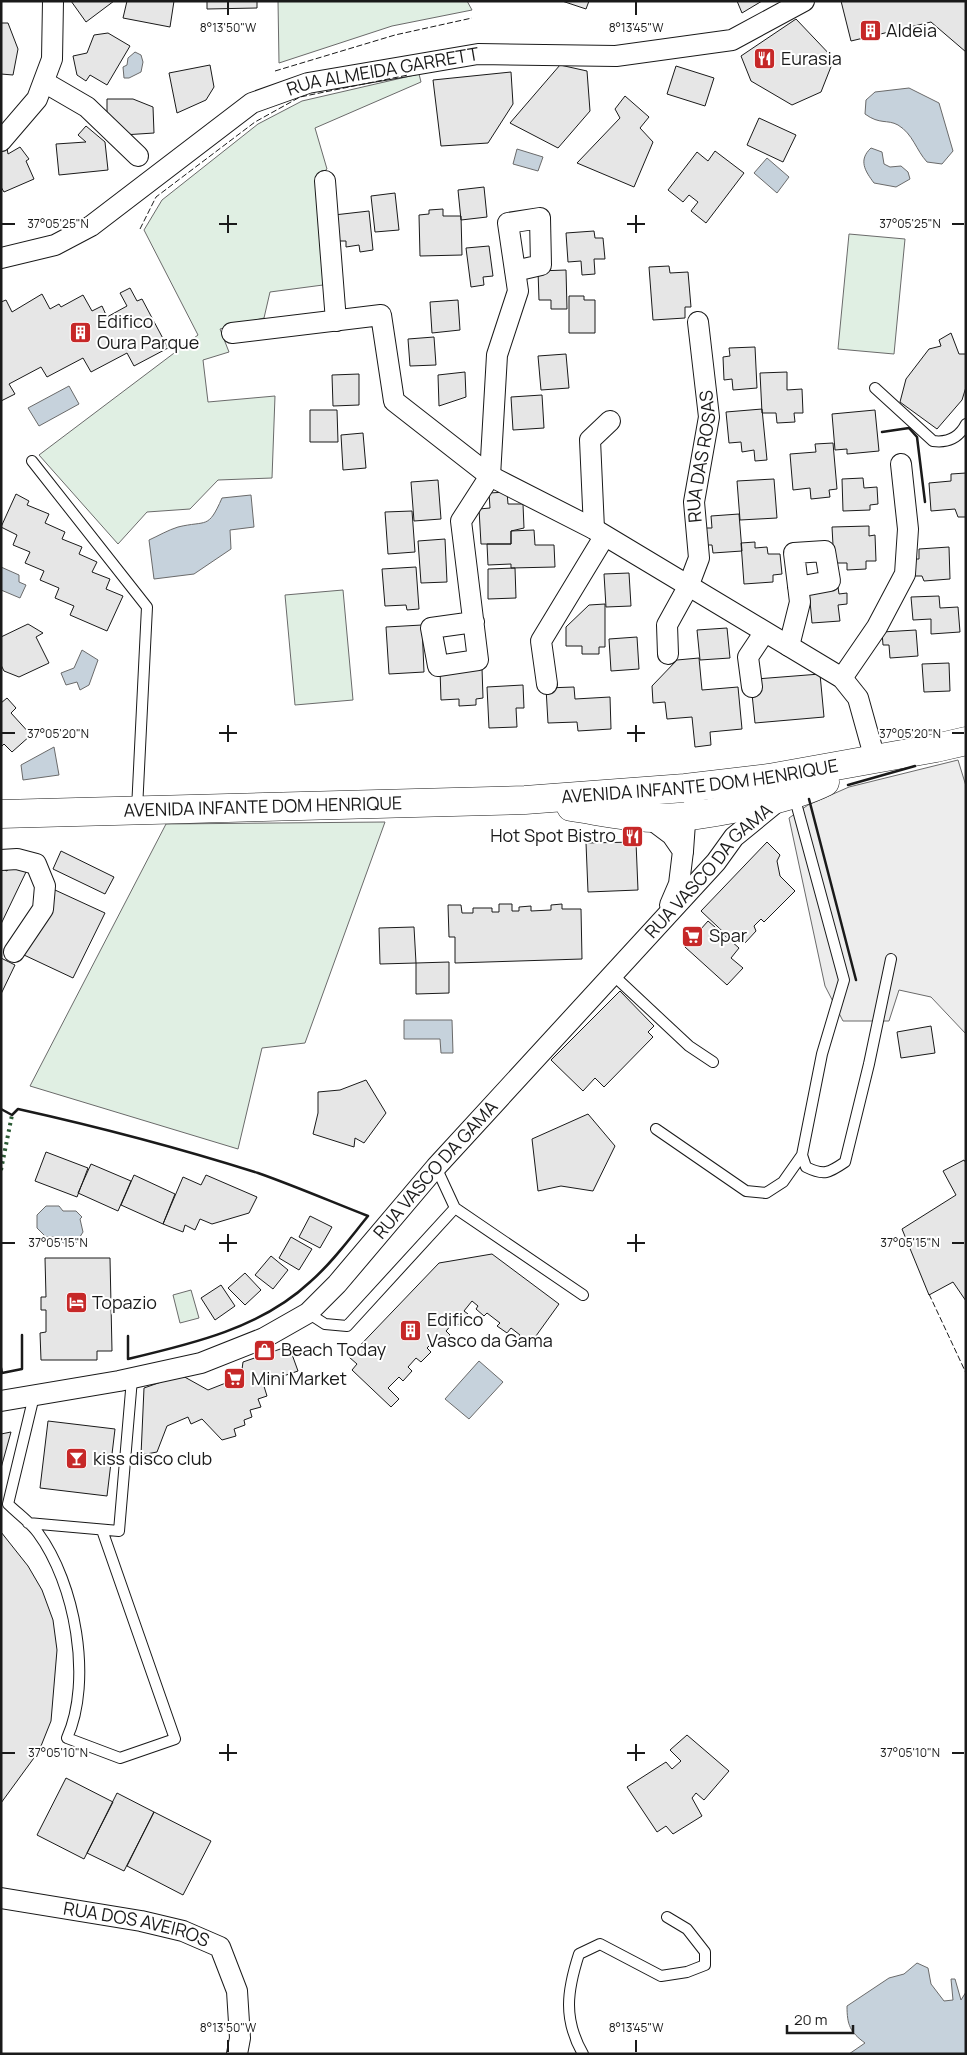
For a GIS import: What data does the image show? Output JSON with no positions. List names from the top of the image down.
{
  "streets": {
    "street": [
      "RUA ALMEIDA GARRETT",
      "RUA DAS ROSAS",
      "AVENIDA INFANTE DOM HENRIQUE",
      "RUA VASCO DA GAMA",
      "RUA DOS AVEIROS"
    ]
  },
  "crossings": [
    ["AVENIDA INFANTE DOM HENRIQUE", "RUA VASCO DA GAMA"]
  ],
  "places": {
    "building": ["Aldeia", "Edifico Oura Parque", "Edifico Vasco da Gama"],
    "restaurant": ["Eurasia", "Hot Spot Bistro"],
    "supermarket": ["Spar", "Mini Market"],
    "hotel": ["Topazio"],
    "shop": ["Beach Today"],
    "bar": ["kiss disco club"]
  },
  "scale_bar": "20 m",
  "coordinates": [
    "8°13'50\"W",
    "8°13'45\"W",
    "37°05'25\"N",
    "37°05'20\"N",
    "37°05'15\"N",
    "37°05'10\"N"
  ]
}
